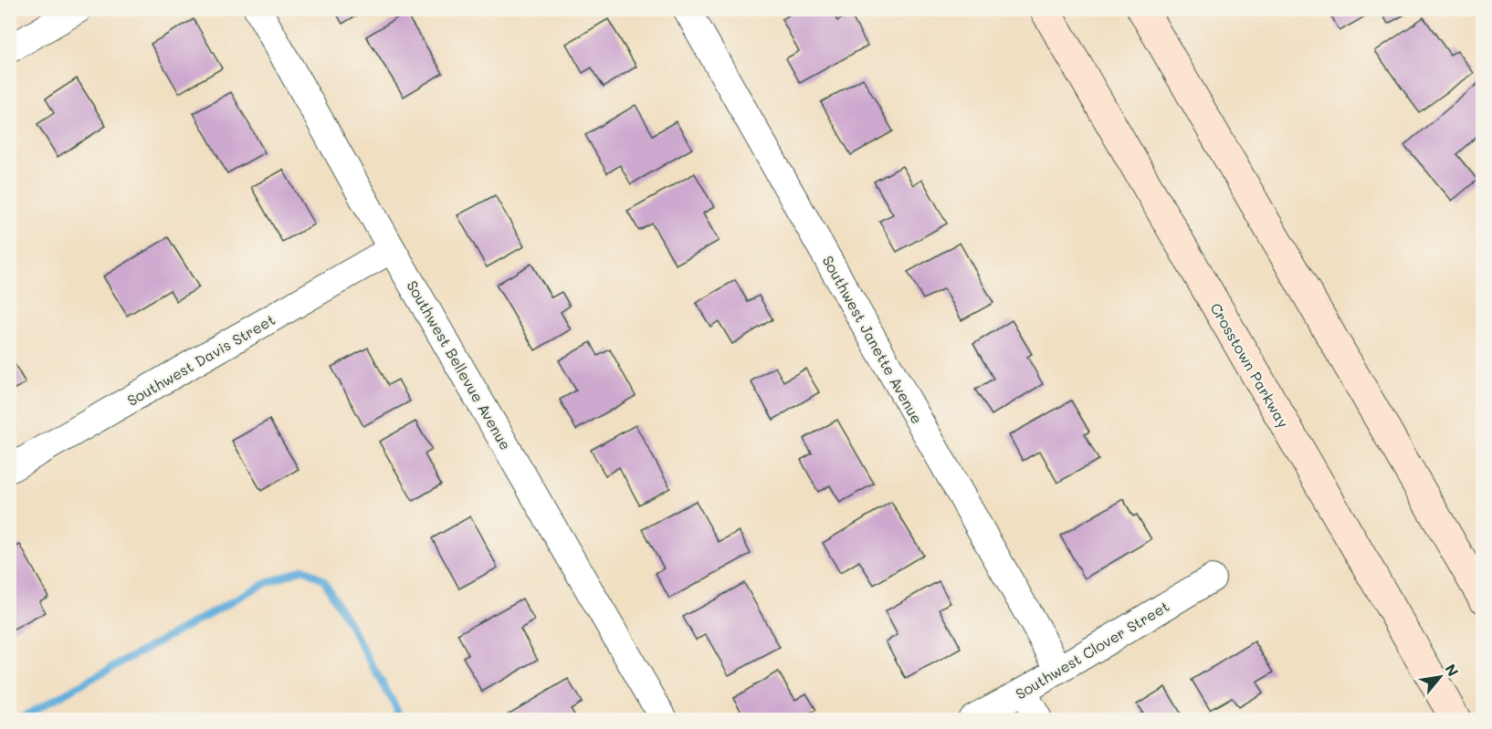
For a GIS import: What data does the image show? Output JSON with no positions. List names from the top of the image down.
{
  "streets": {
    "main road": ["Crosstown Parkway"],
    "street": [
      "Southwest Janette Avenue",
      "Southwest Davis Street",
      "Southwest Bellevue Avenue",
      "Southwest Clover Street"
    ]
  },
  "crossings": [
    ["Southwest Janette Avenue", "Southwest Clover Street"],
    ["Southwest Davis Street", "Southwest Bellevue Avenue"]
  ],
  "north": "top right"
}
